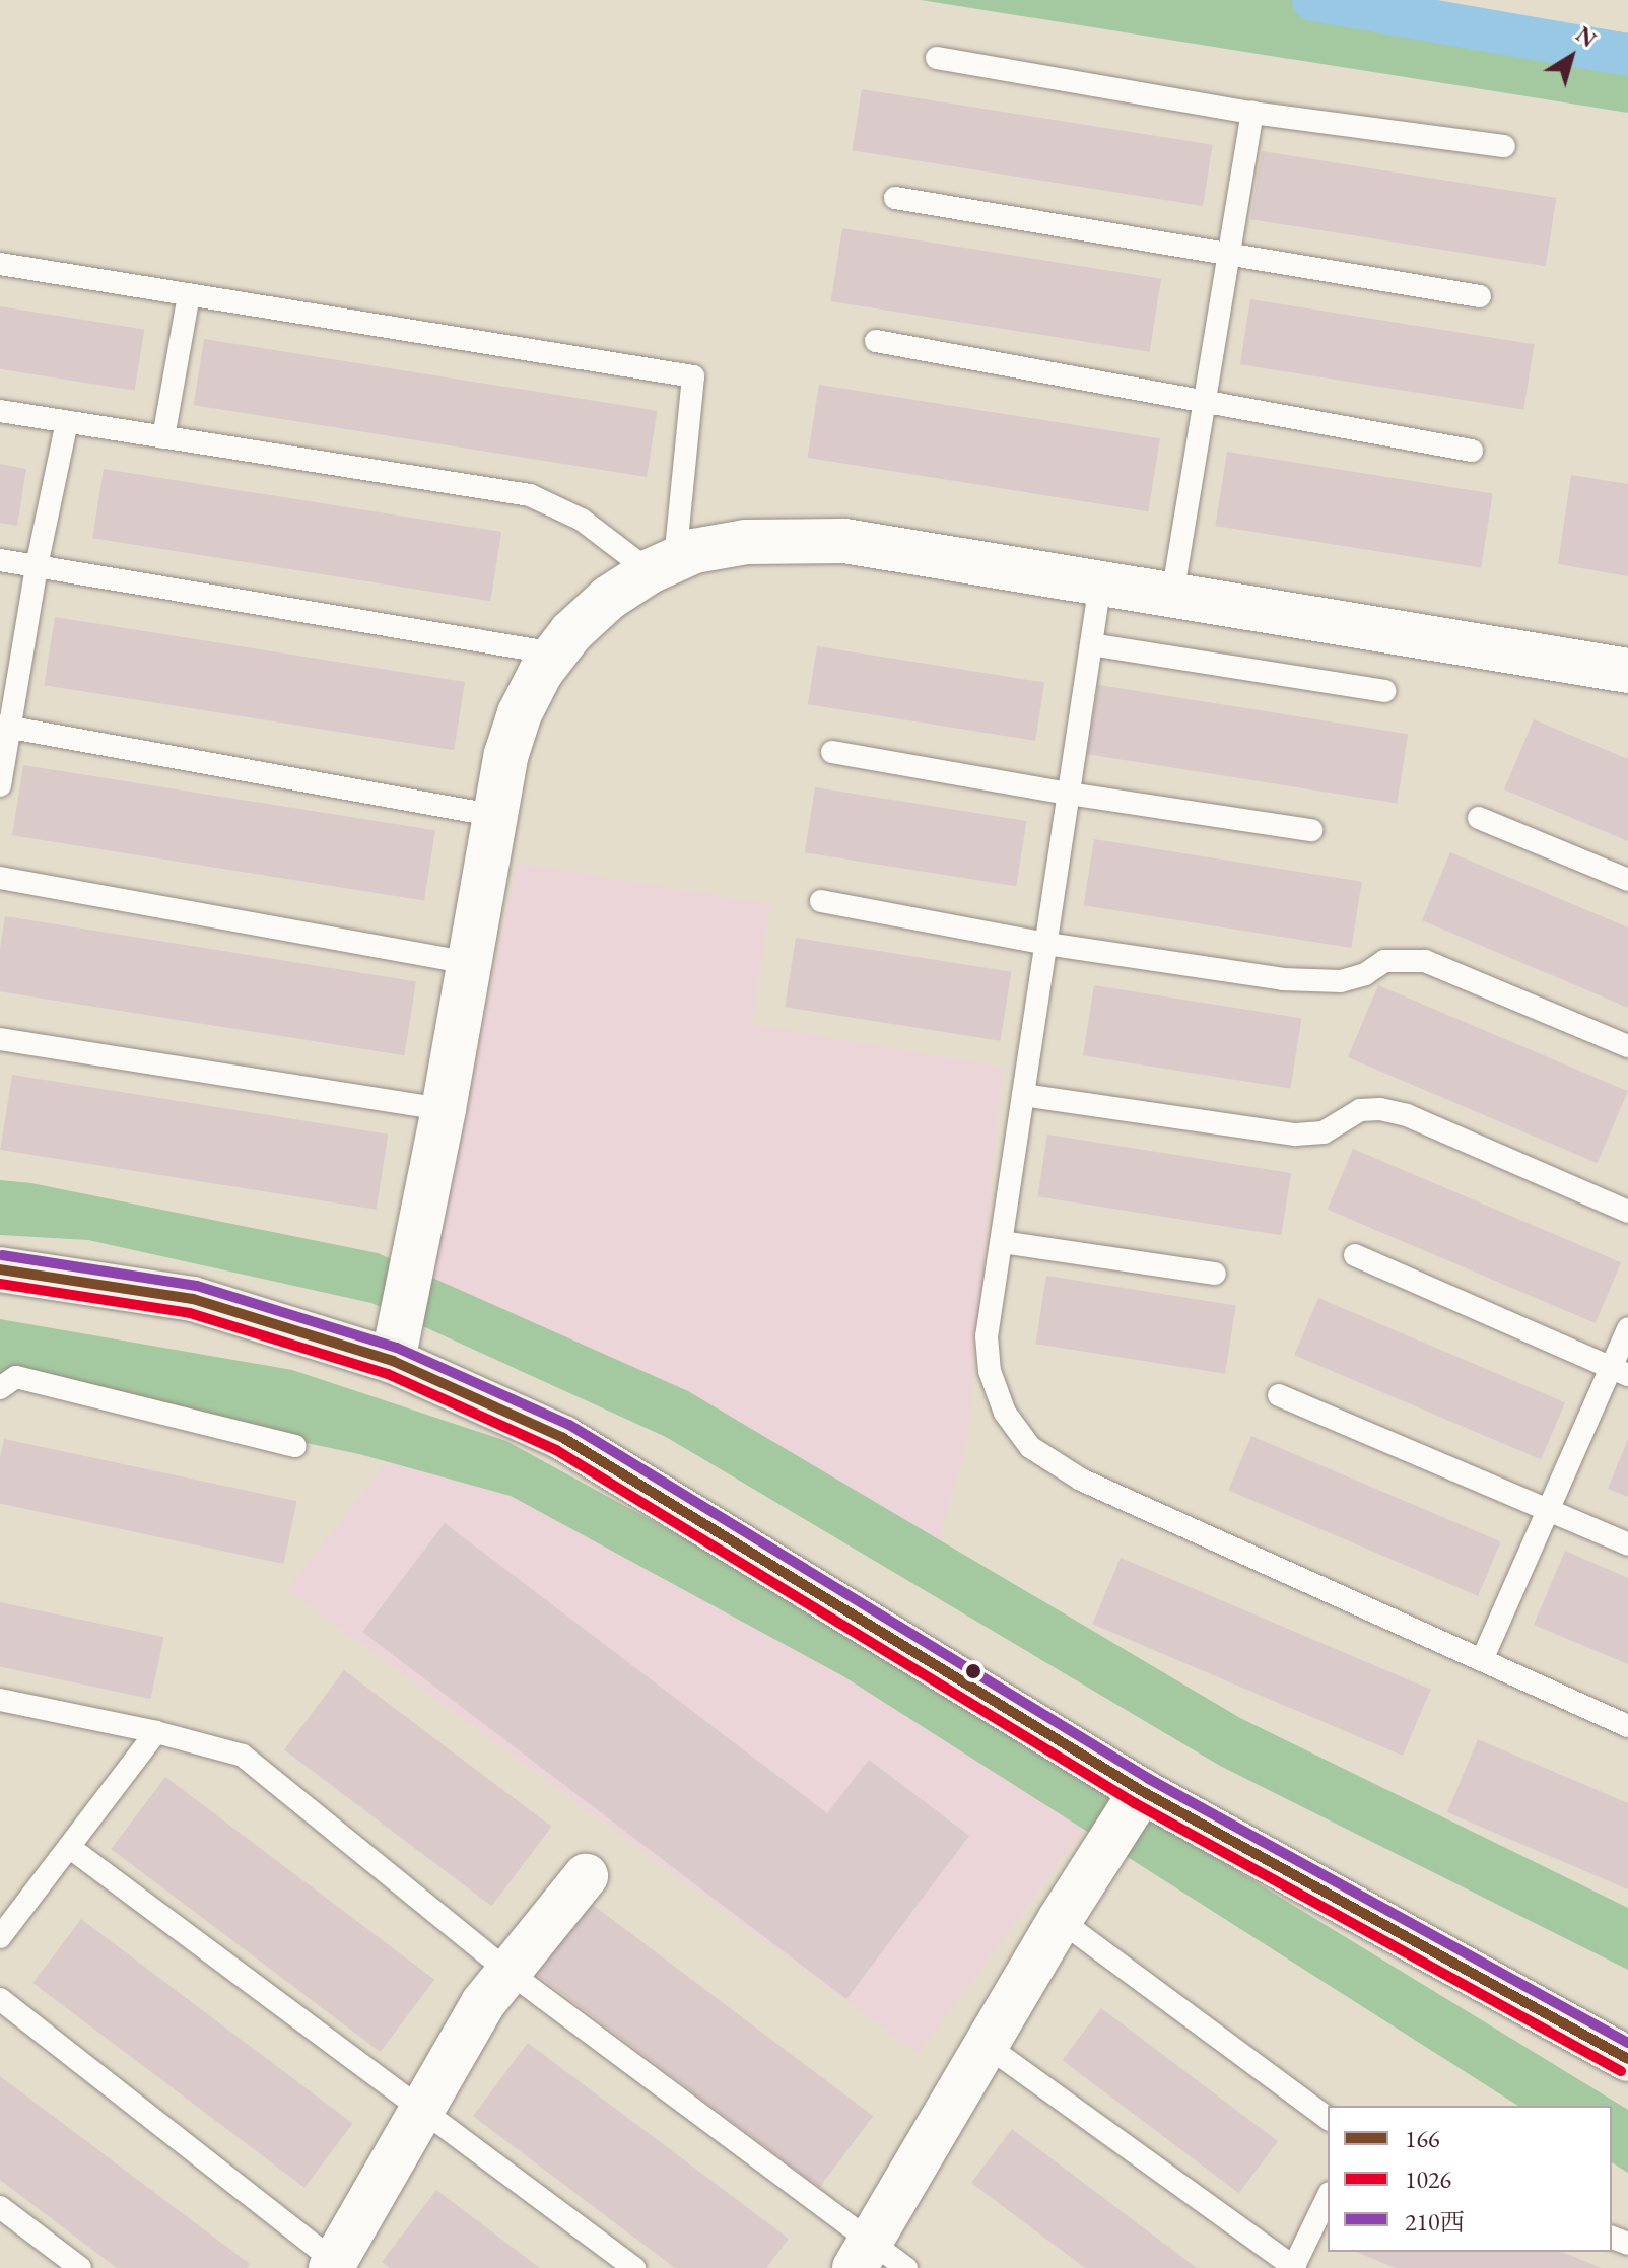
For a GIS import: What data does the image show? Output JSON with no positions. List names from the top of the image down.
{
  "lines": ["transit line 210西", "transit line 166", "transit line 1026"],
  "legend": ["166", "1026", "210西"],
  "north": "top right"
}
